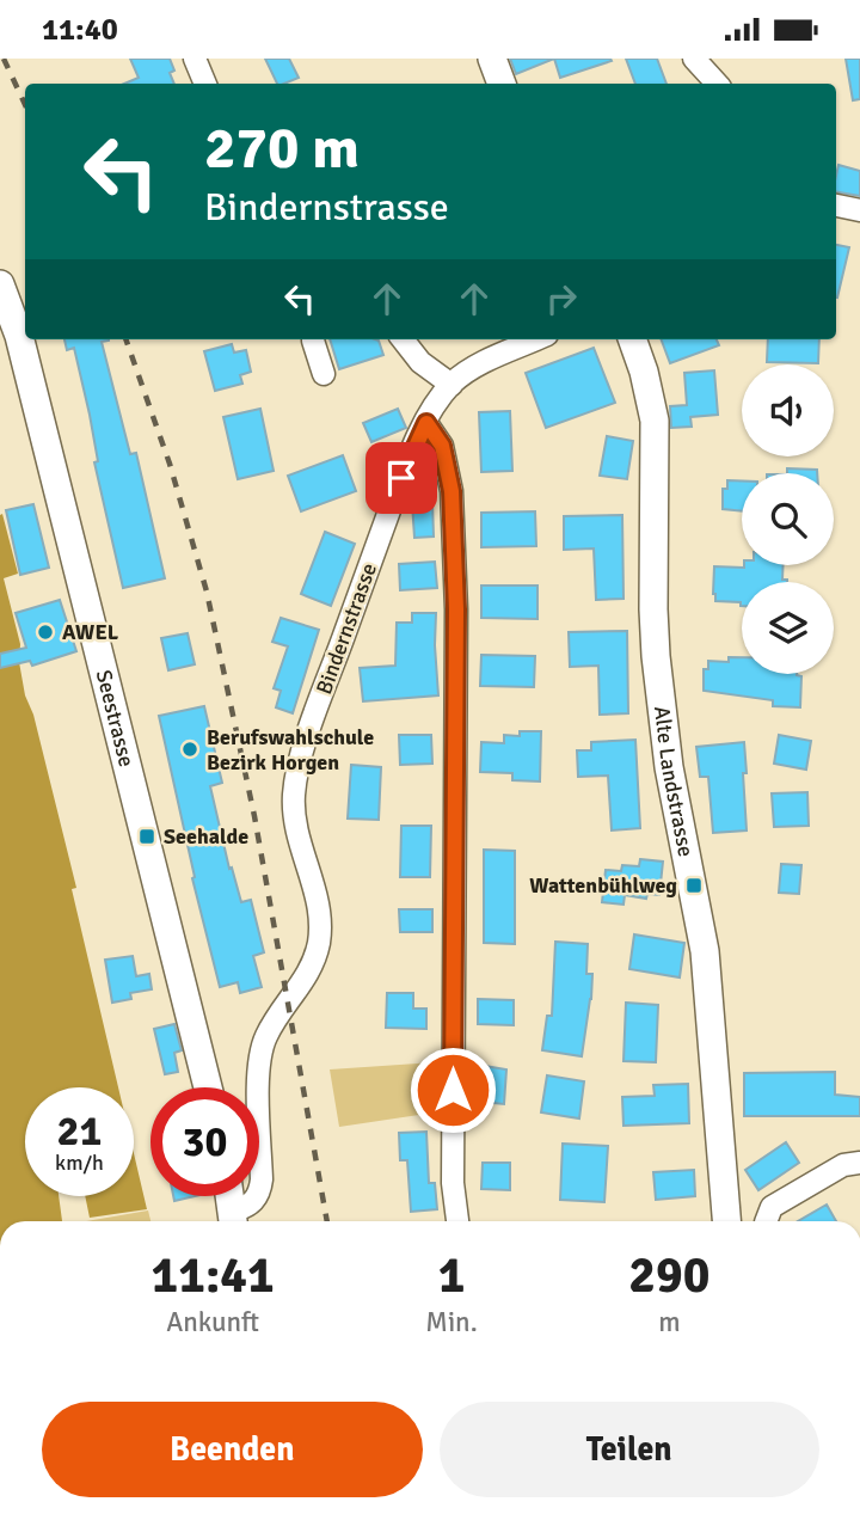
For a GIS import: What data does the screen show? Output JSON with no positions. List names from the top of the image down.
{
  "streets": {
    "main road": ["Seestrasse", "Alte Landstrasse"],
    "street": ["Bindernstrasse"]
  },
  "places": {
    "other": ["AWEL", "Berufswahlschule Bezirk Horgen"],
    "transit": ["Seehalde", "Wattenbühlweg"]
  },
  "page": {
    "status": "11:40",
    "turn": ["270 m", "Bindernstrasse"],
    "speed": "21 km/h",
    "limit": "30",
    "eta": [
      "11:41",
      "Ankunft",
      "1",
      "Min.",
      "290",
      "m"
    ],
    "buttons": ["Beenden", "Teilen"]
  }
}
